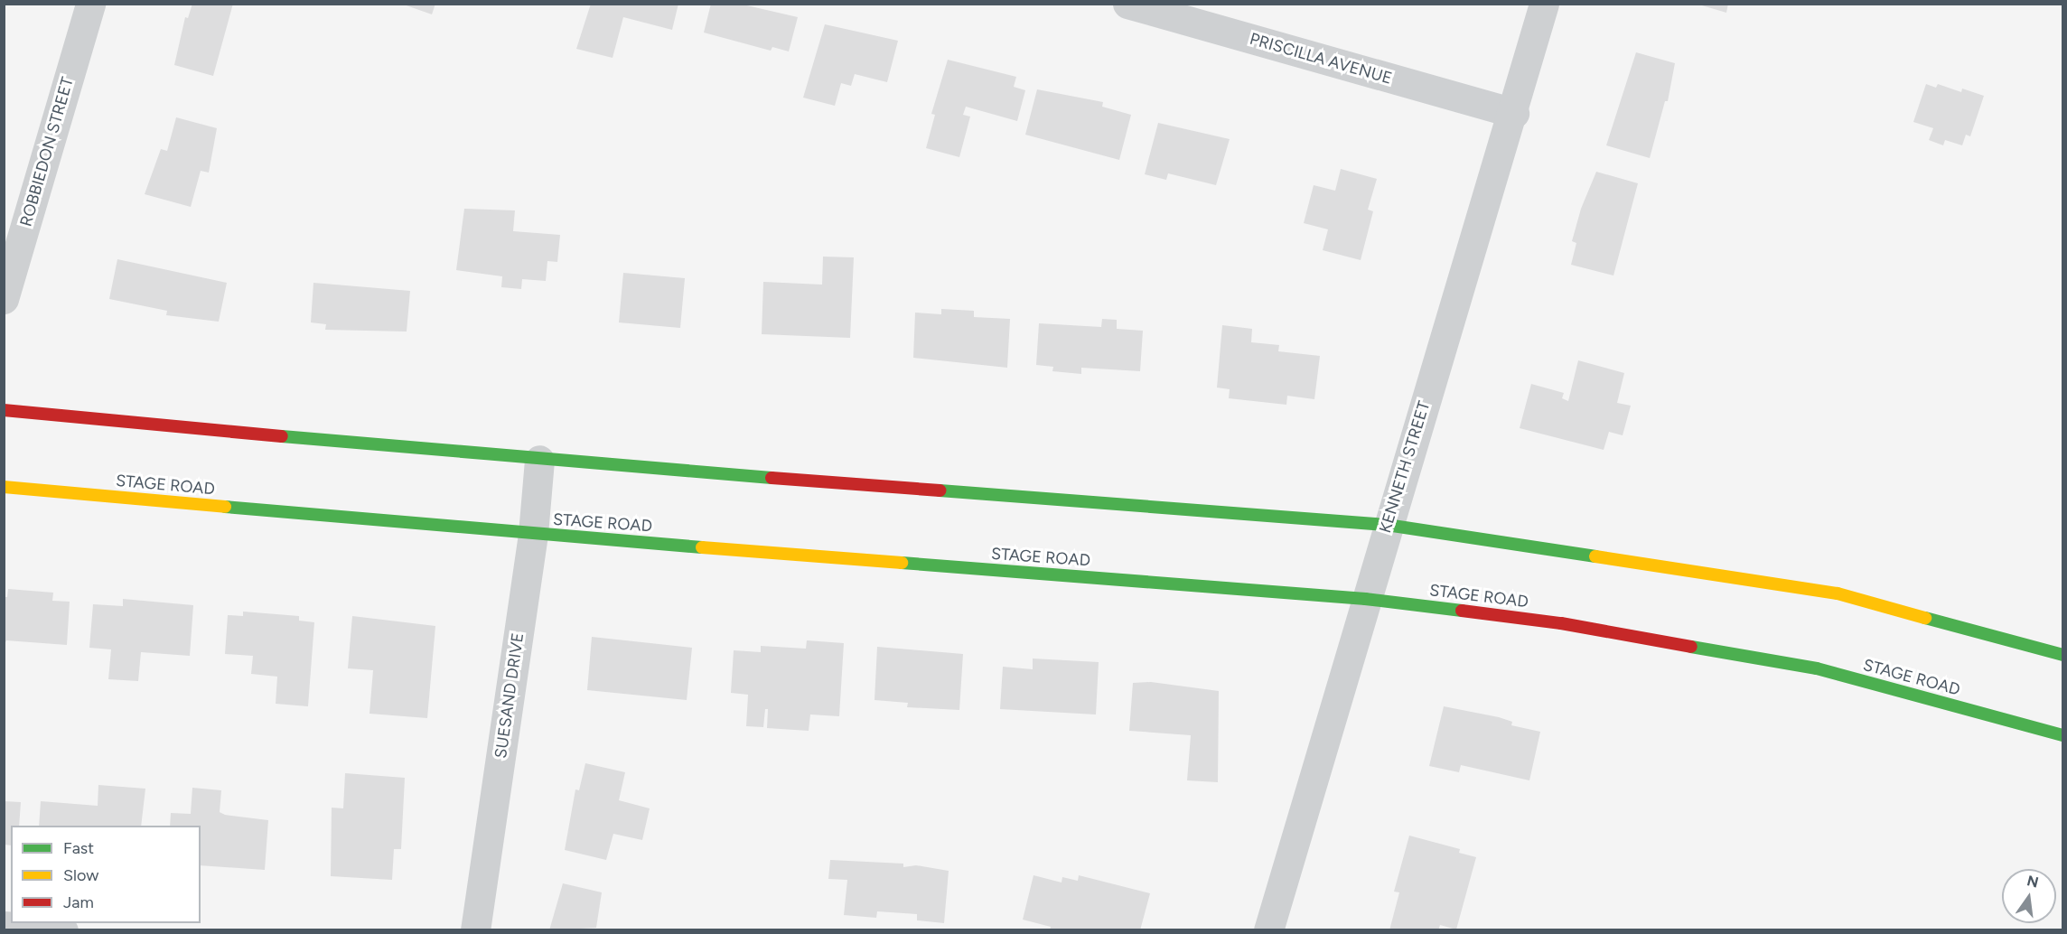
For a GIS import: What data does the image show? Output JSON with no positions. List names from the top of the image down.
{
  "streets": {
    "main road": ["STAGE ROAD"],
    "street": [
      "PRISCILLA AVENUE",
      "ROBBIEDON STREET",
      "KENNETH STREET",
      "SUESAND DRIVE"
    ]
  },
  "crossings": [
    ["PRISCILLA AVENUE", "KENNETH STREET"],
    ["KENNETH STREET", "STAGE ROAD"],
    ["STAGE ROAD", "SUESAND DRIVE"]
  ],
  "legend": ["Fast", "Slow", "Jam"],
  "north": "top"
}
